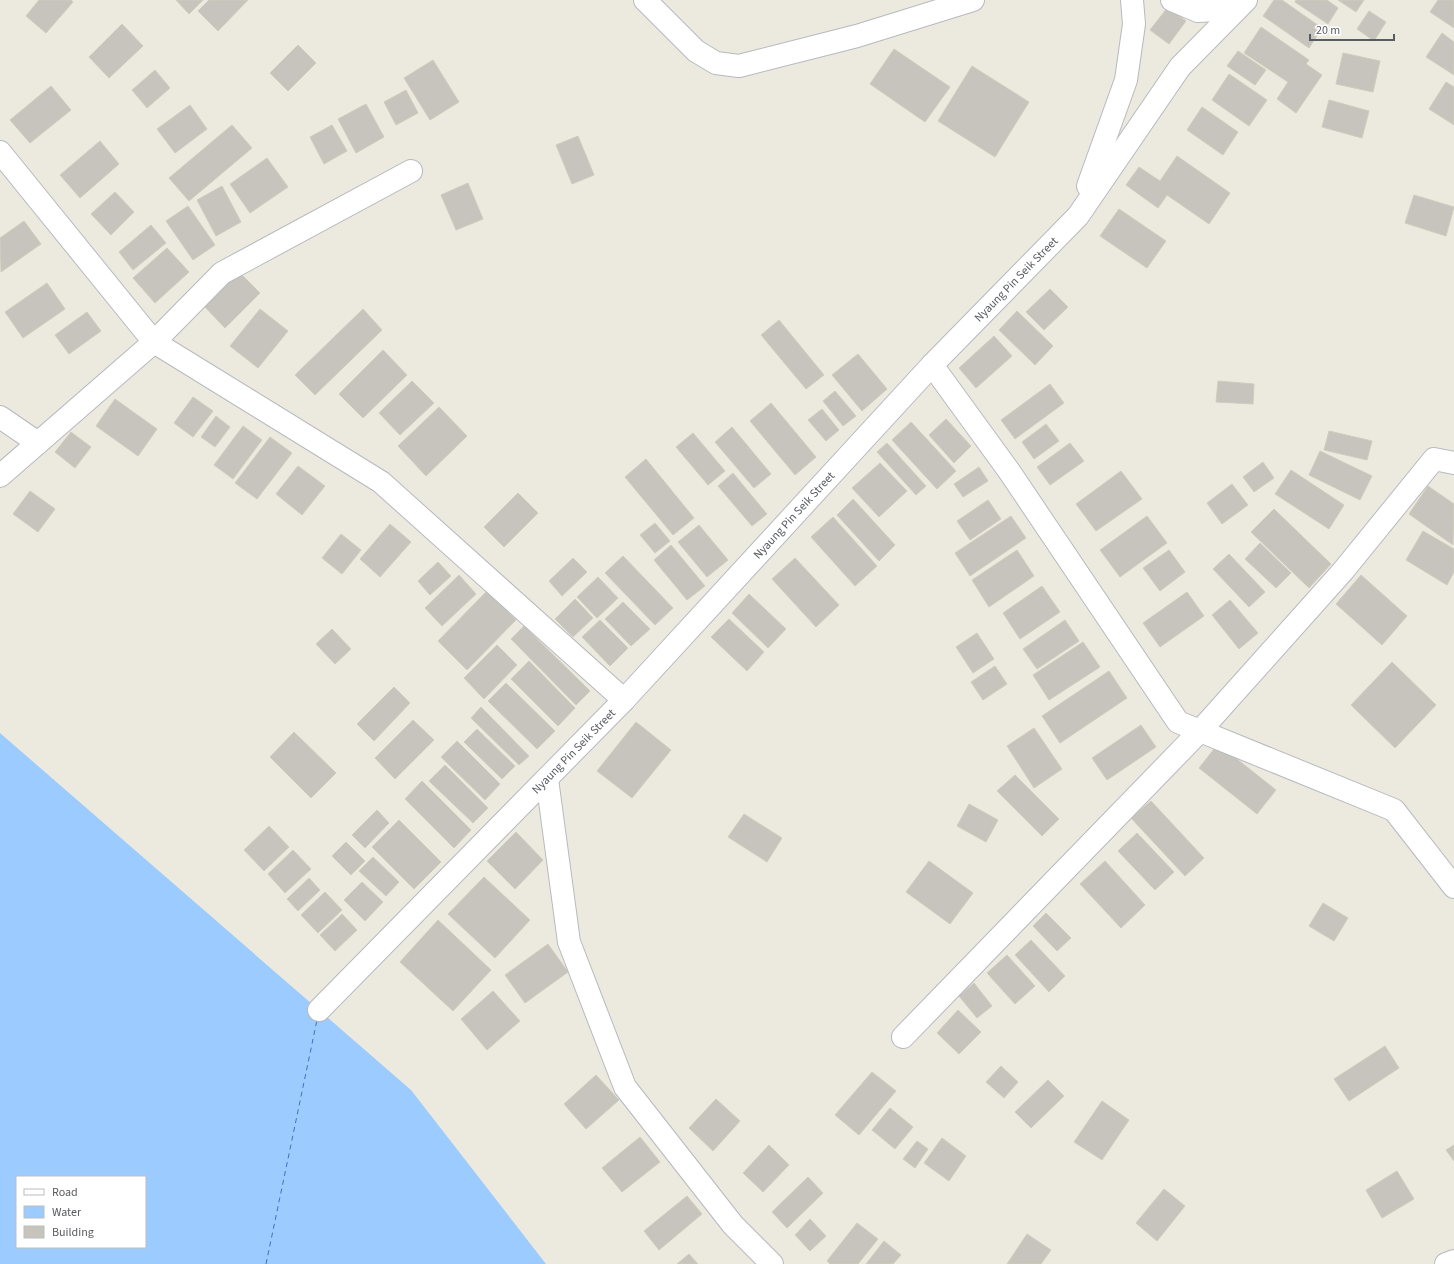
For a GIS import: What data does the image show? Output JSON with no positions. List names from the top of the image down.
{
  "streets": {
    "street": ["Nyaung Pin Seik Street"]
  },
  "legend": ["Road", "Water", "Building"],
  "scale_bar": "20 m"
}
